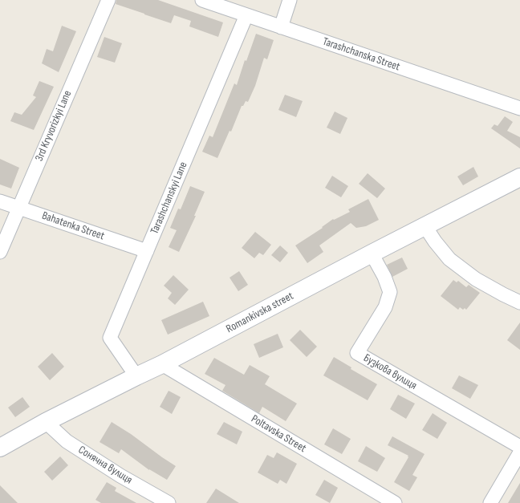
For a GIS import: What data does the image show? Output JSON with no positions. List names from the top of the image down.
{
  "streets": {
    "main road": ["Romankivska street"],
    "street": [
      "Tarashchanska Street",
      "3rd Kryvorizkyi Lane",
      "Tarashchanskyi Lane",
      "Bahatenka Street",
      "Бузкова вулиця",
      "Poltavska Street",
      "Сонячна вулиця"
    ]
  },
  "crossings": [
    ["Tarashchanska Street", "Tarashchanskyi Lane"],
    ["3rd Kryvorizkyi Lane", "Bahatenka Street"],
    ["Tarashchanskyi Lane", "Bahatenka Street"],
    ["Tarashchanskyi Lane", "Romankivska street"],
    ["Romankivska street", "Бузкова вулиця"],
    ["Romankivska street", "Poltavska Street"],
    ["Romankivska street", "Сонячна вулиця"]
  ]
}
